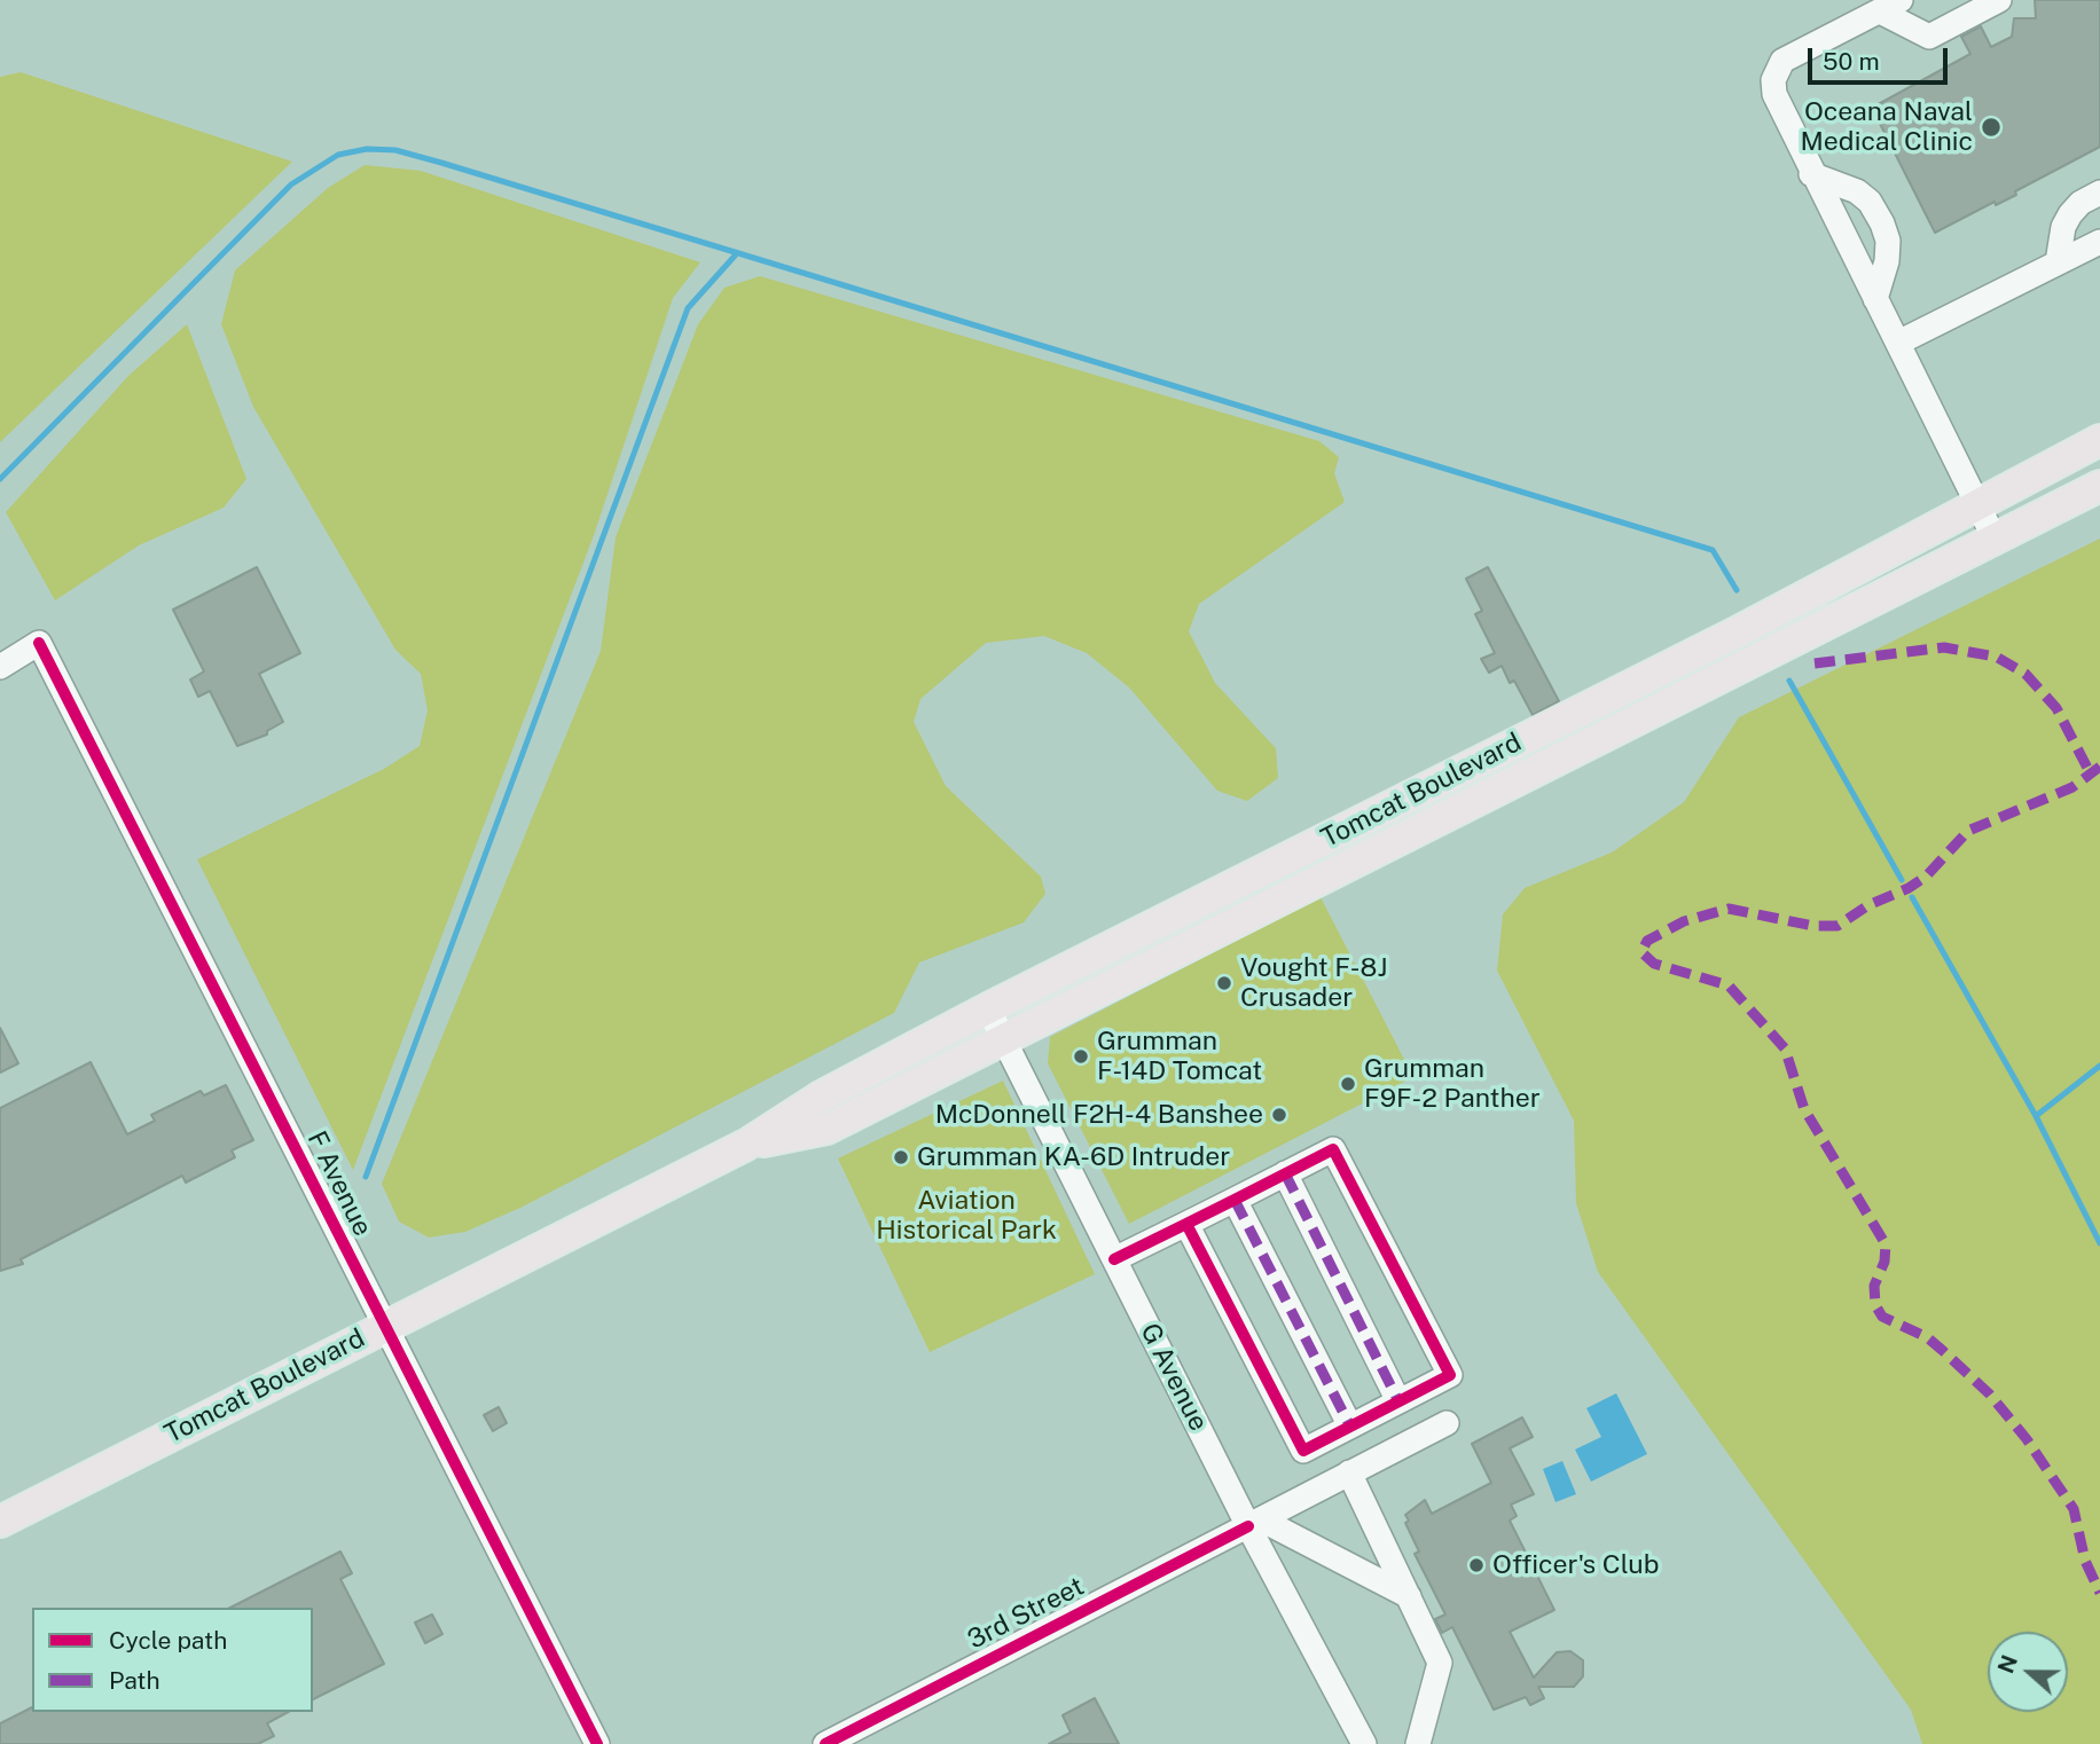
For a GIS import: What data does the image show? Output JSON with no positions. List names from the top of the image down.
{
  "streets": {
    "main road": ["Tomcat Boulevard"],
    "street": ["F Avenue", "G Avenue", "3rd Street"]
  },
  "crossings": [
    ["Tomcat Boulevard", "F Avenue"],
    ["Tomcat Boulevard", "G Avenue"],
    ["G Avenue", "3rd Street"]
  ],
  "parks": ["Aviation Historical Park"],
  "places": [
    "Oceana Naval Medical Clinic",
    "Vought F-8J Crusader",
    "Grumman F-14D Tomcat",
    "Grumman F9F-2 Panther",
    "McDonnell F2H-4 Banshee",
    "Grumman KA-6D Intruder",
    "Officer's Club"
  ],
  "legend": ["Cycle path", "Path"],
  "scale_bar": "50 m",
  "north": "left"
}
